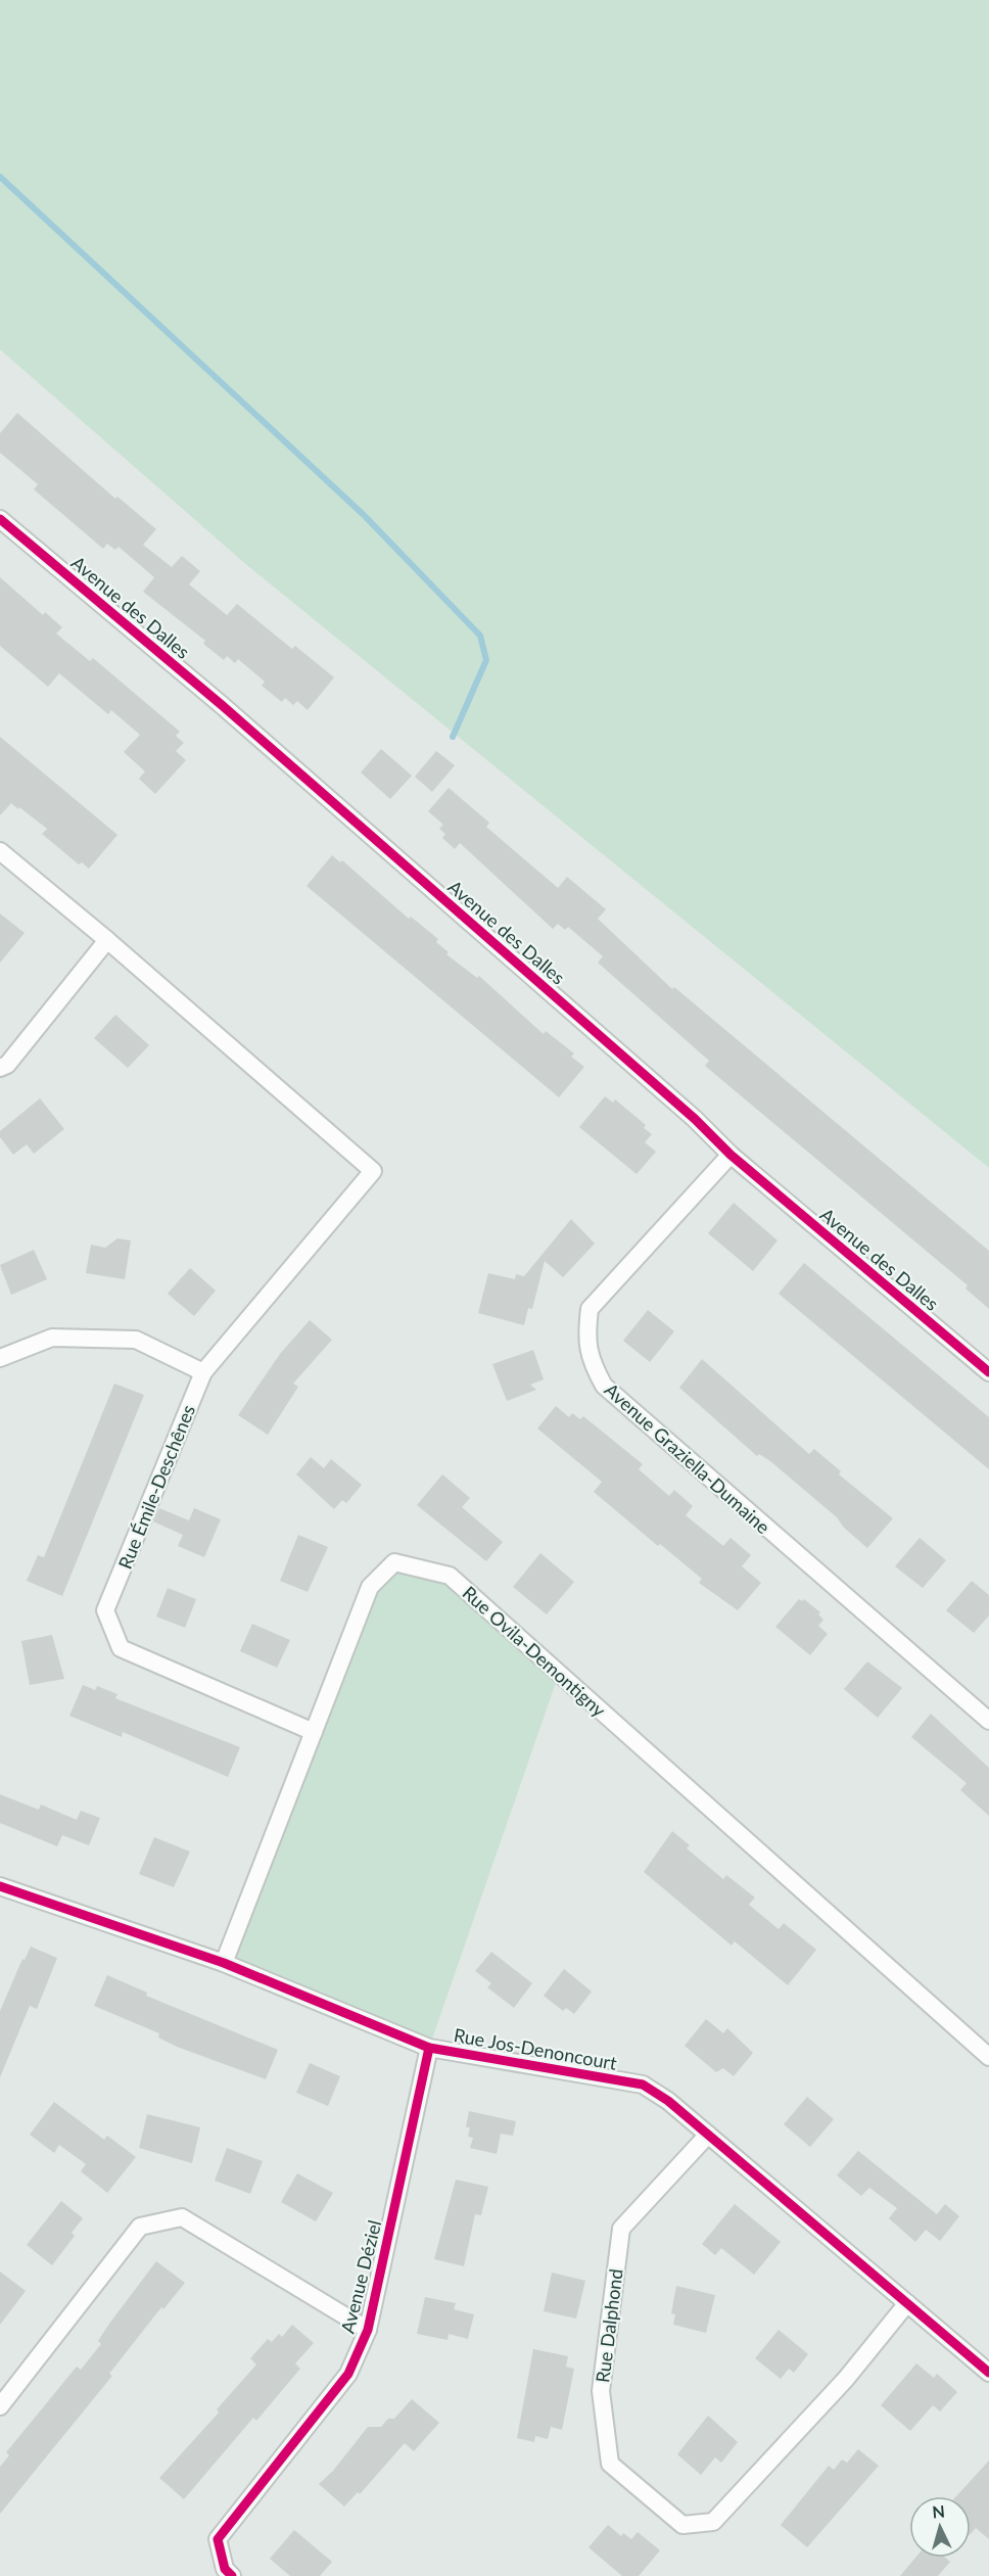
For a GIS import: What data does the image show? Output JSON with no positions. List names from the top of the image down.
{
  "streets": {
    "street": [
      "Avenue des Dalles",
      "Avenue Graziella-Dumaine",
      "Rue Émile-Deschênes",
      "Rue Ovila-Demontigny",
      "Rue Jos-Denoncourt",
      "Avenue Déziel",
      "Rue Dalphond"
    ]
  },
  "crossings": [
    ["Avenue des Dalles", "Avenue Graziella-Dumaine"],
    ["Rue Émile-Deschênes", "Rue Ovila-Demontigny"],
    ["Rue Ovila-Demontigny", "Rue Jos-Denoncourt"],
    ["Rue Jos-Denoncourt", "Avenue Déziel"],
    ["Rue Jos-Denoncourt", "Rue Dalphond"]
  ],
  "north": "top"
}
